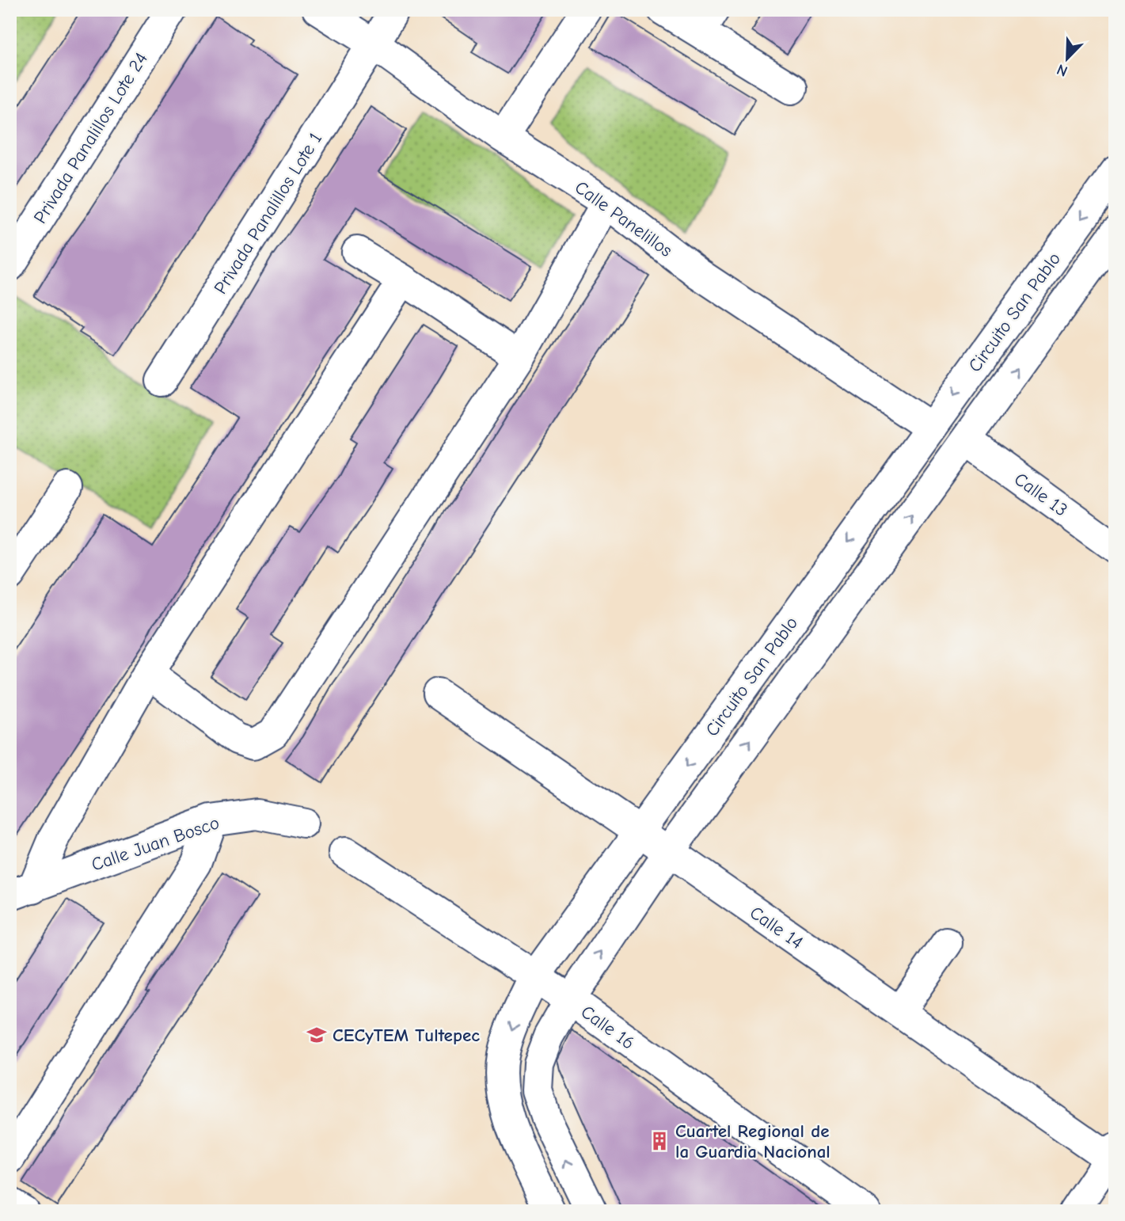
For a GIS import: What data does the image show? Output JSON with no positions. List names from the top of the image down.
{
  "streets": {
    "street": [
      "Privada Panalillos Lote 24",
      "Privada Panalillos Lote 1",
      "Calle Panelillos",
      "Circuito San Pablo",
      "Calle 13",
      "Calle Juan Bosco",
      "Calle 14",
      "Calle 16"
    ]
  },
  "crossings": [
    ["Privada Panalillos Lote 1", "Calle Panelillos"],
    ["Calle Panelillos", "Circuito San Pablo"],
    ["Circuito San Pablo", "Calle 13"],
    ["Circuito San Pablo", "Calle 14"],
    ["Circuito San Pablo", "Calle 16"]
  ],
  "places": {
    "school or university": ["CECyTEM Tultepec"],
    "building": ["Cuartel Regional de la Guardia Nacional"]
  },
  "north": "bottom left"
}
